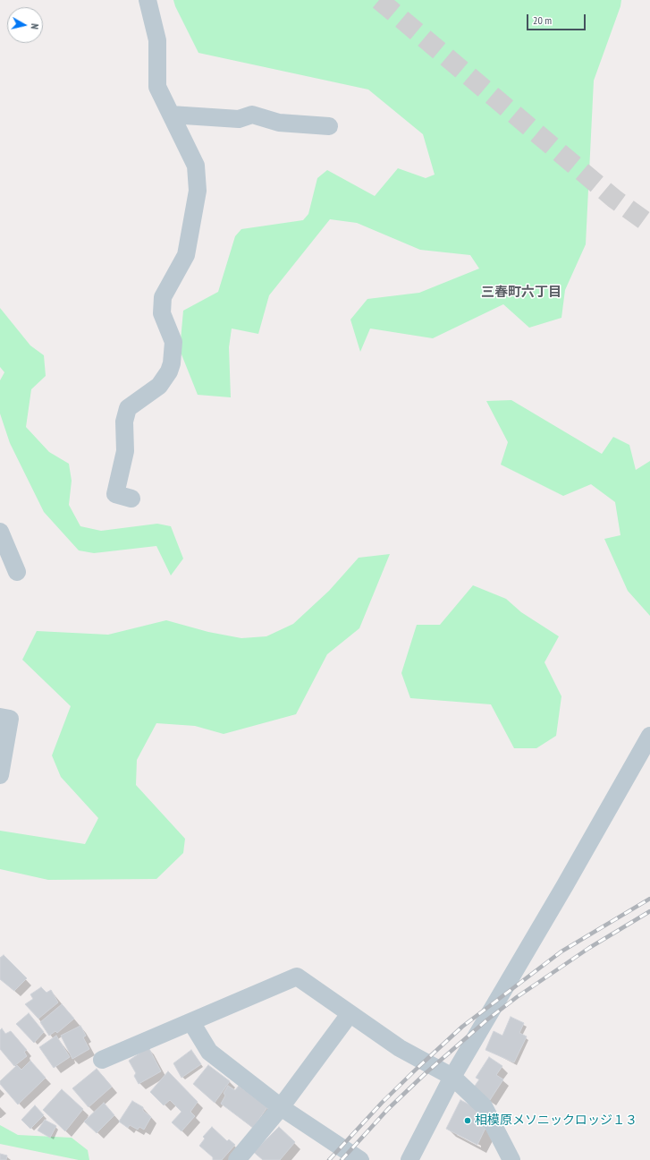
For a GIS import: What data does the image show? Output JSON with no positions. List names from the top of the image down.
{
  "districts": ["三春町六丁目"],
  "places": ["相模原メソニックロッジ１３"],
  "scale_bar": "20 m",
  "north": "right"
}
